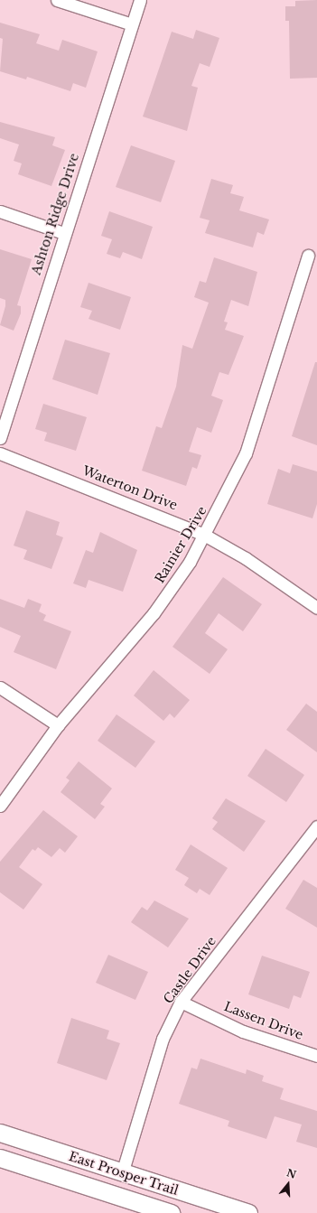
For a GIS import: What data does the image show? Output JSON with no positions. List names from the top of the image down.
{
  "streets": {
    "main road": ["East Prosper Trail"],
    "street": [
      "Ashton Ridge Drive",
      "Waterton Drive",
      "Rainier Drive",
      "Castle Drive",
      "Lassen Drive"
    ]
  },
  "crossings": [
    ["Waterton Drive", "Rainier Drive"],
    ["Castle Drive", "Lassen Drive"],
    ["Castle Drive", "East Prosper Trail"]
  ],
  "north": "top"
}
